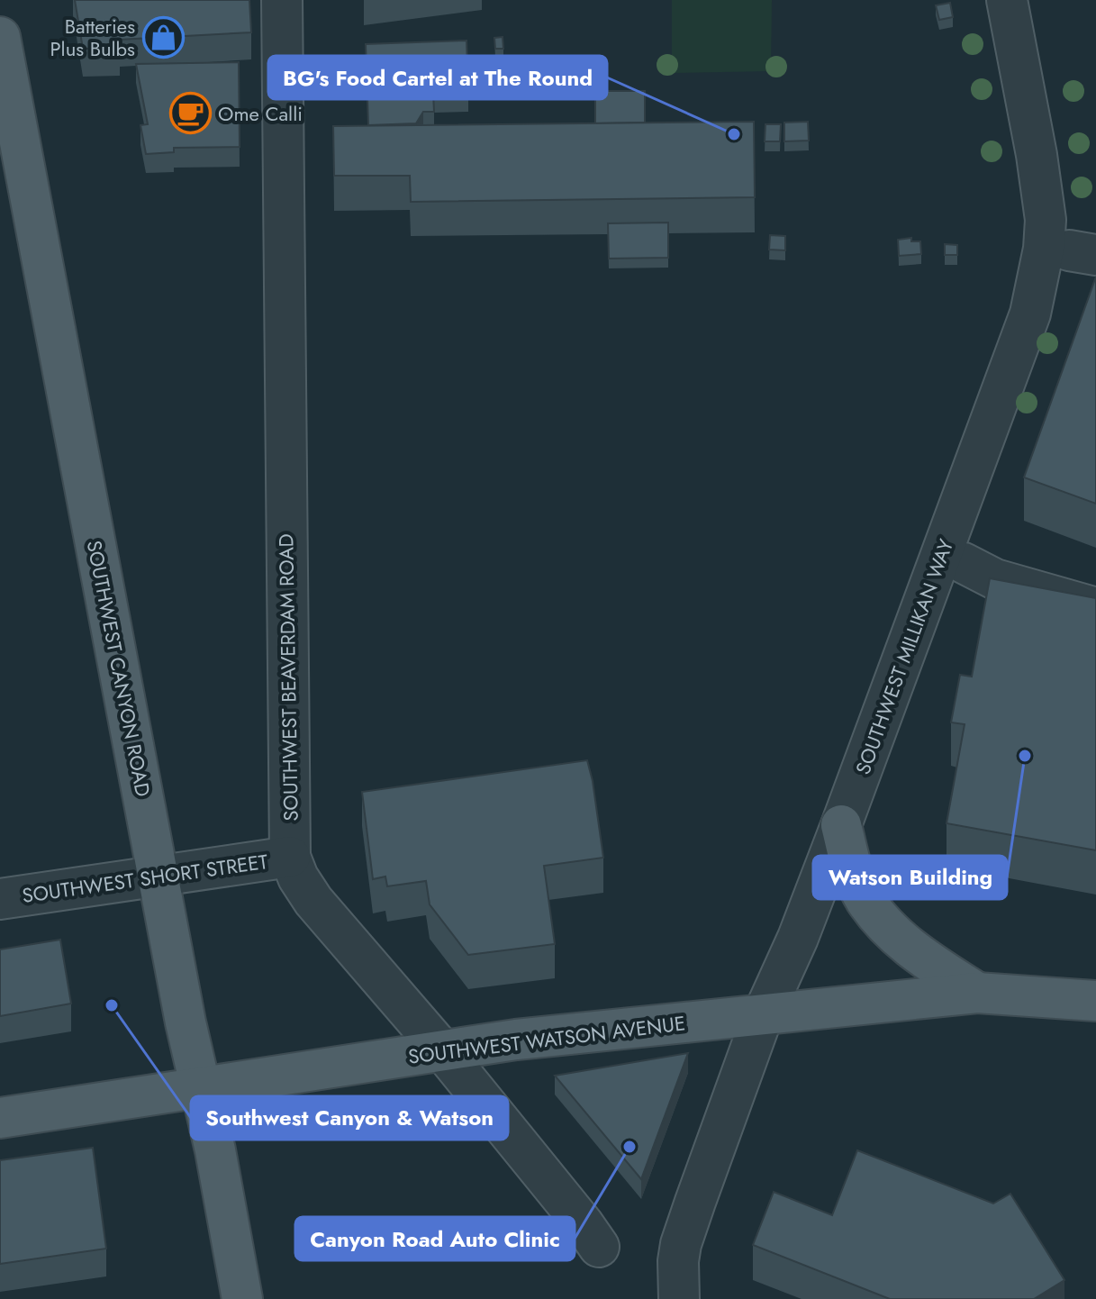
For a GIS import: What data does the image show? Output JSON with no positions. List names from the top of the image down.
{
  "streets": {
    "main road": ["SOUTHWEST CANYON ROAD", "SOUTHWEST WATSON AVENUE"],
    "street": ["SOUTHWEST MILLIKAN WAY", "SOUTHWEST BEAVERDAM ROAD", "SOUTHWEST SHORT STREET"]
  },
  "crossings": [
    ["SOUTHWEST MILLIKAN WAY", "SOUTHWEST WATSON AVENUE"],
    ["SOUTHWEST CANYON ROAD", "SOUTHWEST SHORT STREET"],
    ["SOUTHWEST CANYON ROAD", "SOUTHWEST WATSON AVENUE"],
    ["SOUTHWEST BEAVERDAM ROAD", "SOUTHWEST SHORT STREET"],
    ["SOUTHWEST BEAVERDAM ROAD", "SOUTHWEST WATSON AVENUE"]
  ],
  "places": {
    "shop": ["Batteries Plus Bulbs"],
    "cafe": ["Ome Calli"],
    "other": [
      "BG's Food Cartel at The Round",
      "Watson Building",
      "Southwest Canyon & Watson",
      "Canyon Road Auto Clinic"
    ]
  }
}
